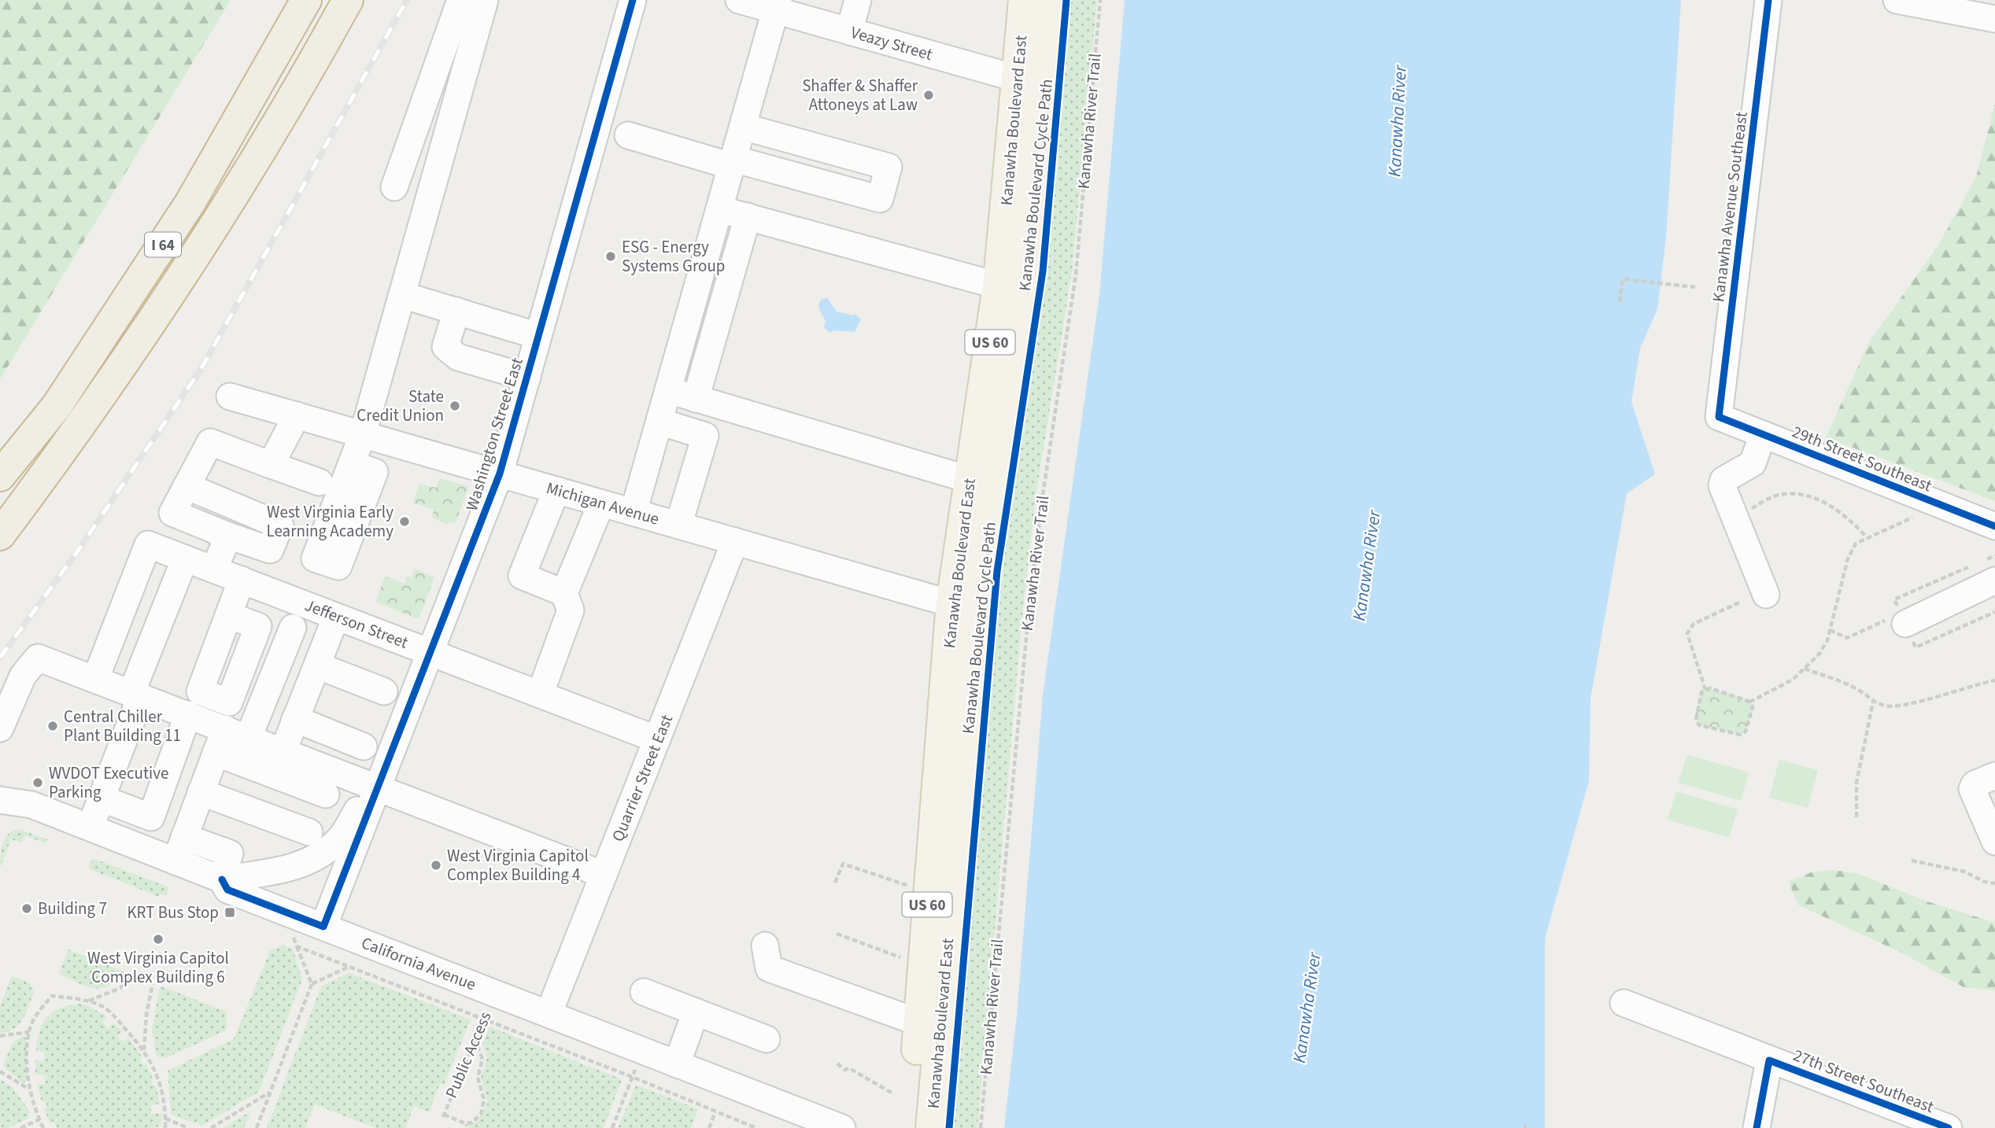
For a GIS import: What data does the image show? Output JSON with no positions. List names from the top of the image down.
{
  "streets": {
    "highway": ["I 64"],
    "main road": ["Kanawha Boulevard East", "US 60"],
    "street": [
      "Veazy Street",
      "Kanawha Avenue Southeast",
      "Washington Street East",
      "29th Street Southeast",
      "Michigan Avenue",
      "Jefferson Street",
      "Quarrier Street East",
      "California Avenue",
      "27th Street Southeast"
    ],
    "path": ["Kanawha River Trail", "Public Access"],
    "cycle path": ["Kanawha Boulevard Cycle Path"]
  },
  "crossings": [
    ["Veazy Street", "Kanawha Boulevard East"],
    ["Kanawha Boulevard East", "Michigan Avenue"],
    ["Kanawha Avenue Southeast", "29th Street Southeast"],
    ["Washington Street East", "Michigan Avenue"],
    ["Washington Street East", "Jefferson Street"],
    ["Washington Street East", "California Avenue"],
    ["Michigan Avenue", "Quarrier Street East"],
    ["Jefferson Street", "Quarrier Street East"],
    ["Quarrier Street East", "California Avenue"],
    ["California Avenue", "Public Access"]
  ],
  "water": ["Kanawha River"],
  "places": {
    "other": [
      "Shaffer & Shaffer Attoneys at Law",
      "ESG - Energy Systems Group",
      "State Credit Union",
      "West Virginia Early Learning Academy",
      "Central Chiller Plant Building 11",
      "WVDOT Executive Parking",
      "West Virginia Capitol Complex Building 4",
      "Building 7",
      "West Virginia Capitol Complex Building 6"
    ],
    "transit": ["KRT Bus Stop"]
  }
}
